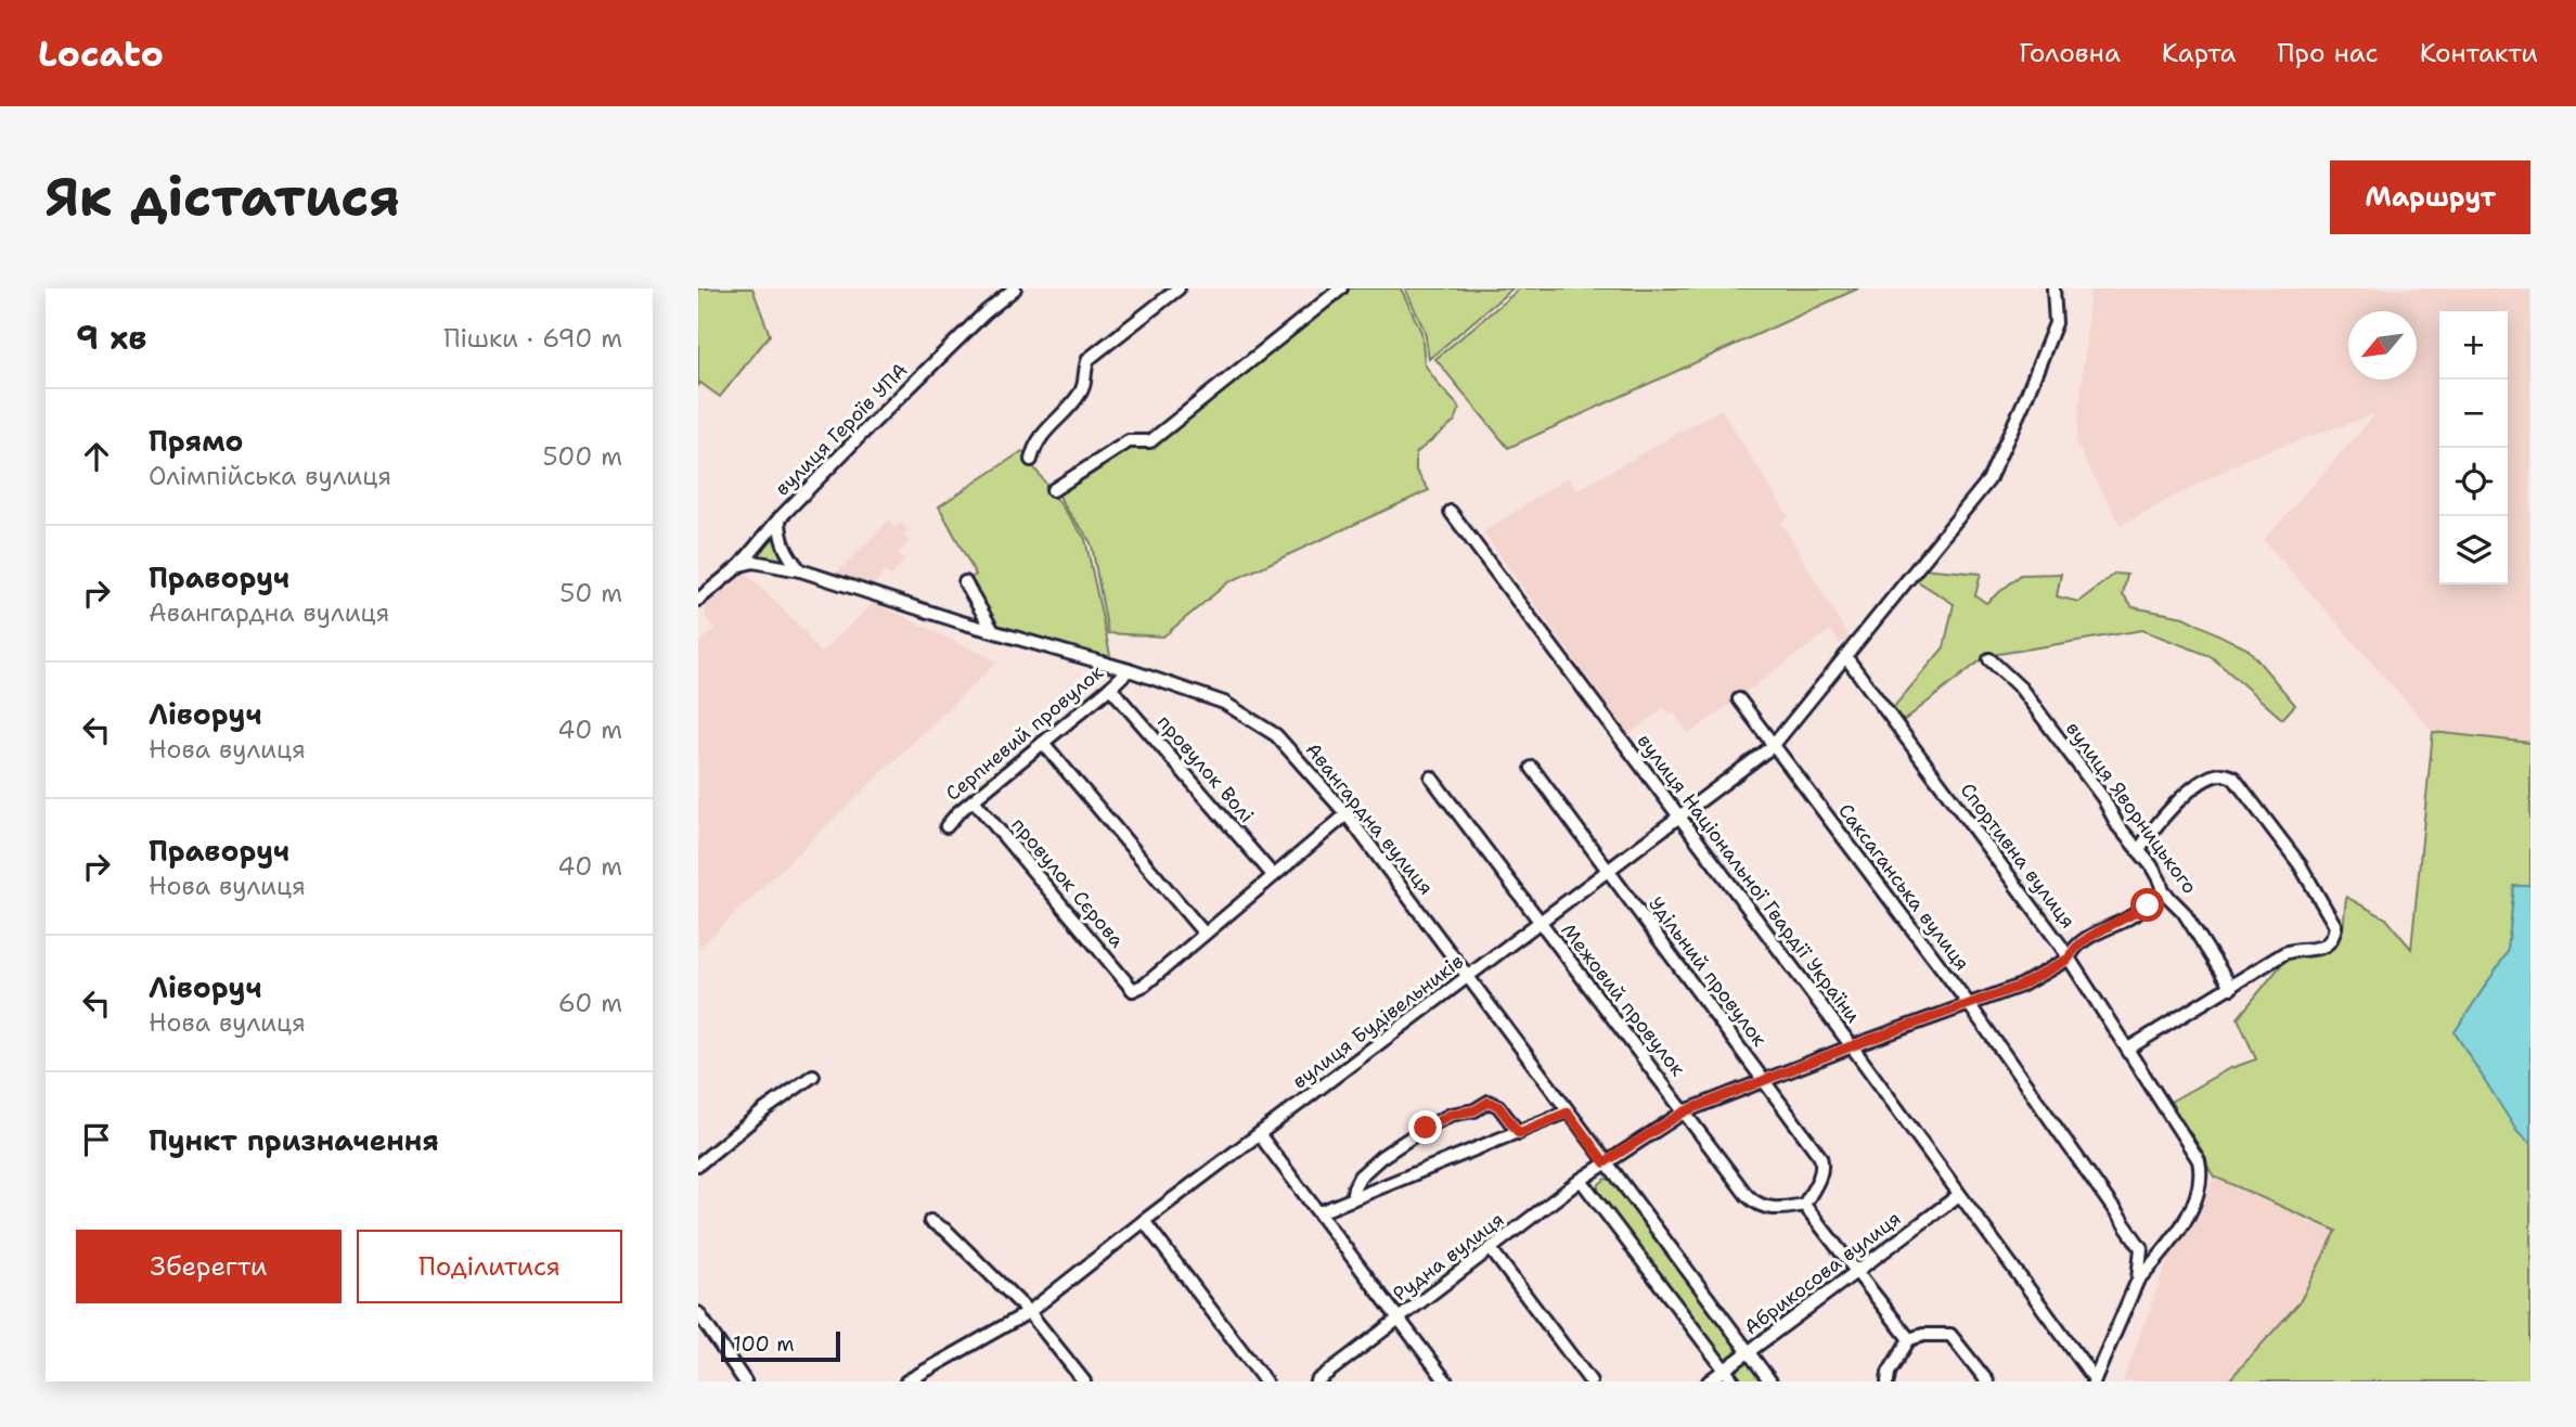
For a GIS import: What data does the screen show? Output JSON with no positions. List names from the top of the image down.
{
  "streets": {
    "street": [
      "вулиця Героїв УПА",
      "Серпневий провулок",
      "провулок Волі",
      "вулиця Яворницького",
      "Авангардна вулиця",
      "Спортивна вулиця",
      "вулиця Національної Гвардії України",
      "провулок Сєрова",
      "Саксаганська вулиця",
      "Удільний провулок",
      "Межовий провулок",
      "вулиця Будівельників",
      "Рудна вулиця",
      "Абрикосова вулиця"
    ]
  },
  "crossings": [
    ["вулиця Героїв УПА", "Авангардна вулиця"],
    ["Серпневий провулок", "провулок Волі"],
    ["Серпневий провулок", "Авангардна вулиця"],
    ["Серпневий провулок", "провулок Сєрова"],
    ["вулиця Яворницького", "Рудна вулиця"],
    ["Авангардна вулиця", "вулиця Будівельників"],
    ["Авангардна вулиця", "Рудна вулиця"],
    ["Авангардна вулиця", "Абрикосова вулиця"],
    ["Спортивна вулиця", "Саксаганська вулиця"],
    ["Спортивна вулиця", "вулиця Будівельників"],
    ["Спортивна вулиця", "Рудна вулиця"],
    ["вулиця Національної Гвардії України", "вулиця Будівельників"],
    ["вулиця Національної Гвардії України", "Рудна вулиця"],
    ["вулиця Національної Гвардії України", "Абрикосова вулиця"],
    ["Саксаганська вулиця", "вулиця Будівельників"],
    ["Саксаганська вулиця", "Рудна вулиця"],
    ["Удільний провулок", "Межовий провулок"],
    ["Удільний провулок", "вулиця Будівельників"],
    ["Удільний провулок", "Рудна вулиця"],
    ["Межовий провулок", "вулиця Будівельників"],
    ["Межовий провулок", "Рудна вулиця"]
  ],
  "scale_bar": "100 m",
  "north": "bottom left",
  "page": {
    "header": "Locato",
    "nav": [
      "Головна",
      "Карта",
      "Про нас",
      "Контакти"
    ],
    "buttons": [
      "Маршрут",
      ["Зберегти", "Поділитися"]
    ],
    "title": "Як дістатися",
    "heading": ["9 хв", "Пішки · 690 m"],
    "map_buttons": ["+", "−"],
    "list": [
      ["Прямо", "Олімпійська вулиця", "500 m"],
      ["Праворуч", "Авангардна вулиця", "50 m"],
      ["Ліворуч", "Нова вулиця", "40 m"],
      ["Праворуч", "Нова вулиця", "40 m"],
      ["Ліворуч", "Нова вулиця", "60 m"],
      "Пункт призначення"
    ],
    "scale": "100 m"
  }
}
